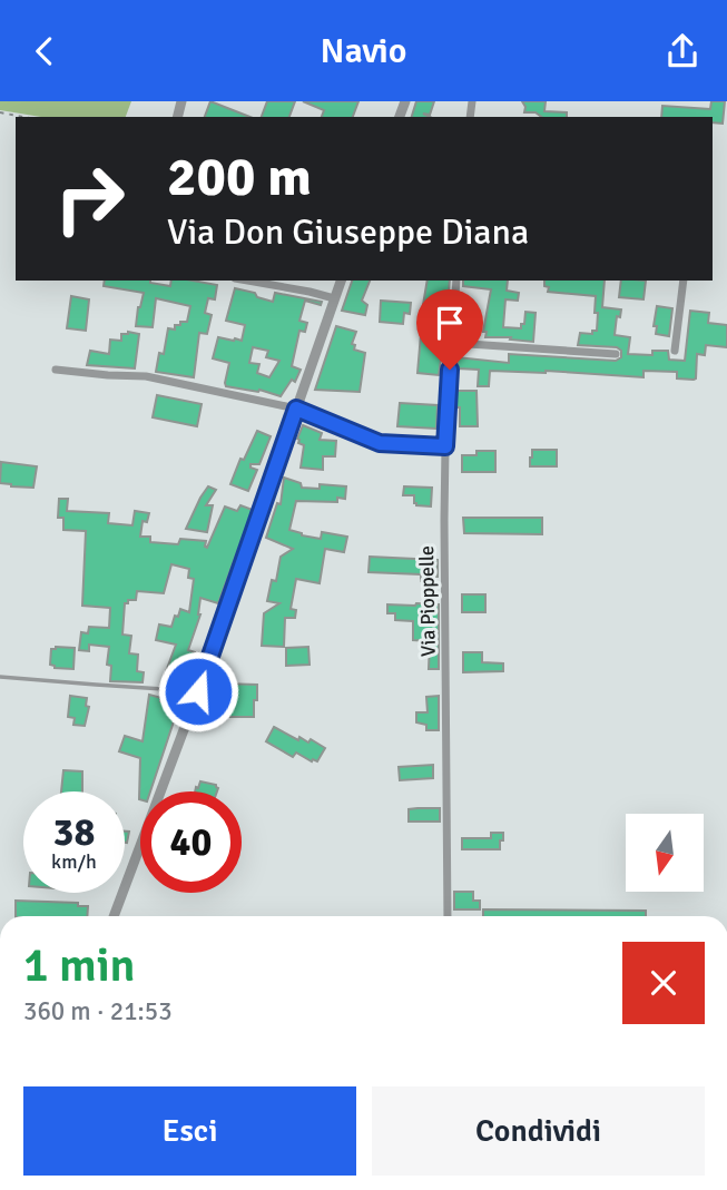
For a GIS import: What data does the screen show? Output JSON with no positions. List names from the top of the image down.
{
  "streets": {
    "street": ["Via Pioppelle"]
  },
  "north": "bottom",
  "page": {
    "header": "Navio",
    "turn": ["200 m", "Via Don Giuseppe Diana"],
    "speed": "38 km/h",
    "limit": "40",
    "heading": ["1 min", "360 m · 21:53"],
    "buttons": ["Esci", "Condividi"]
  }
}
